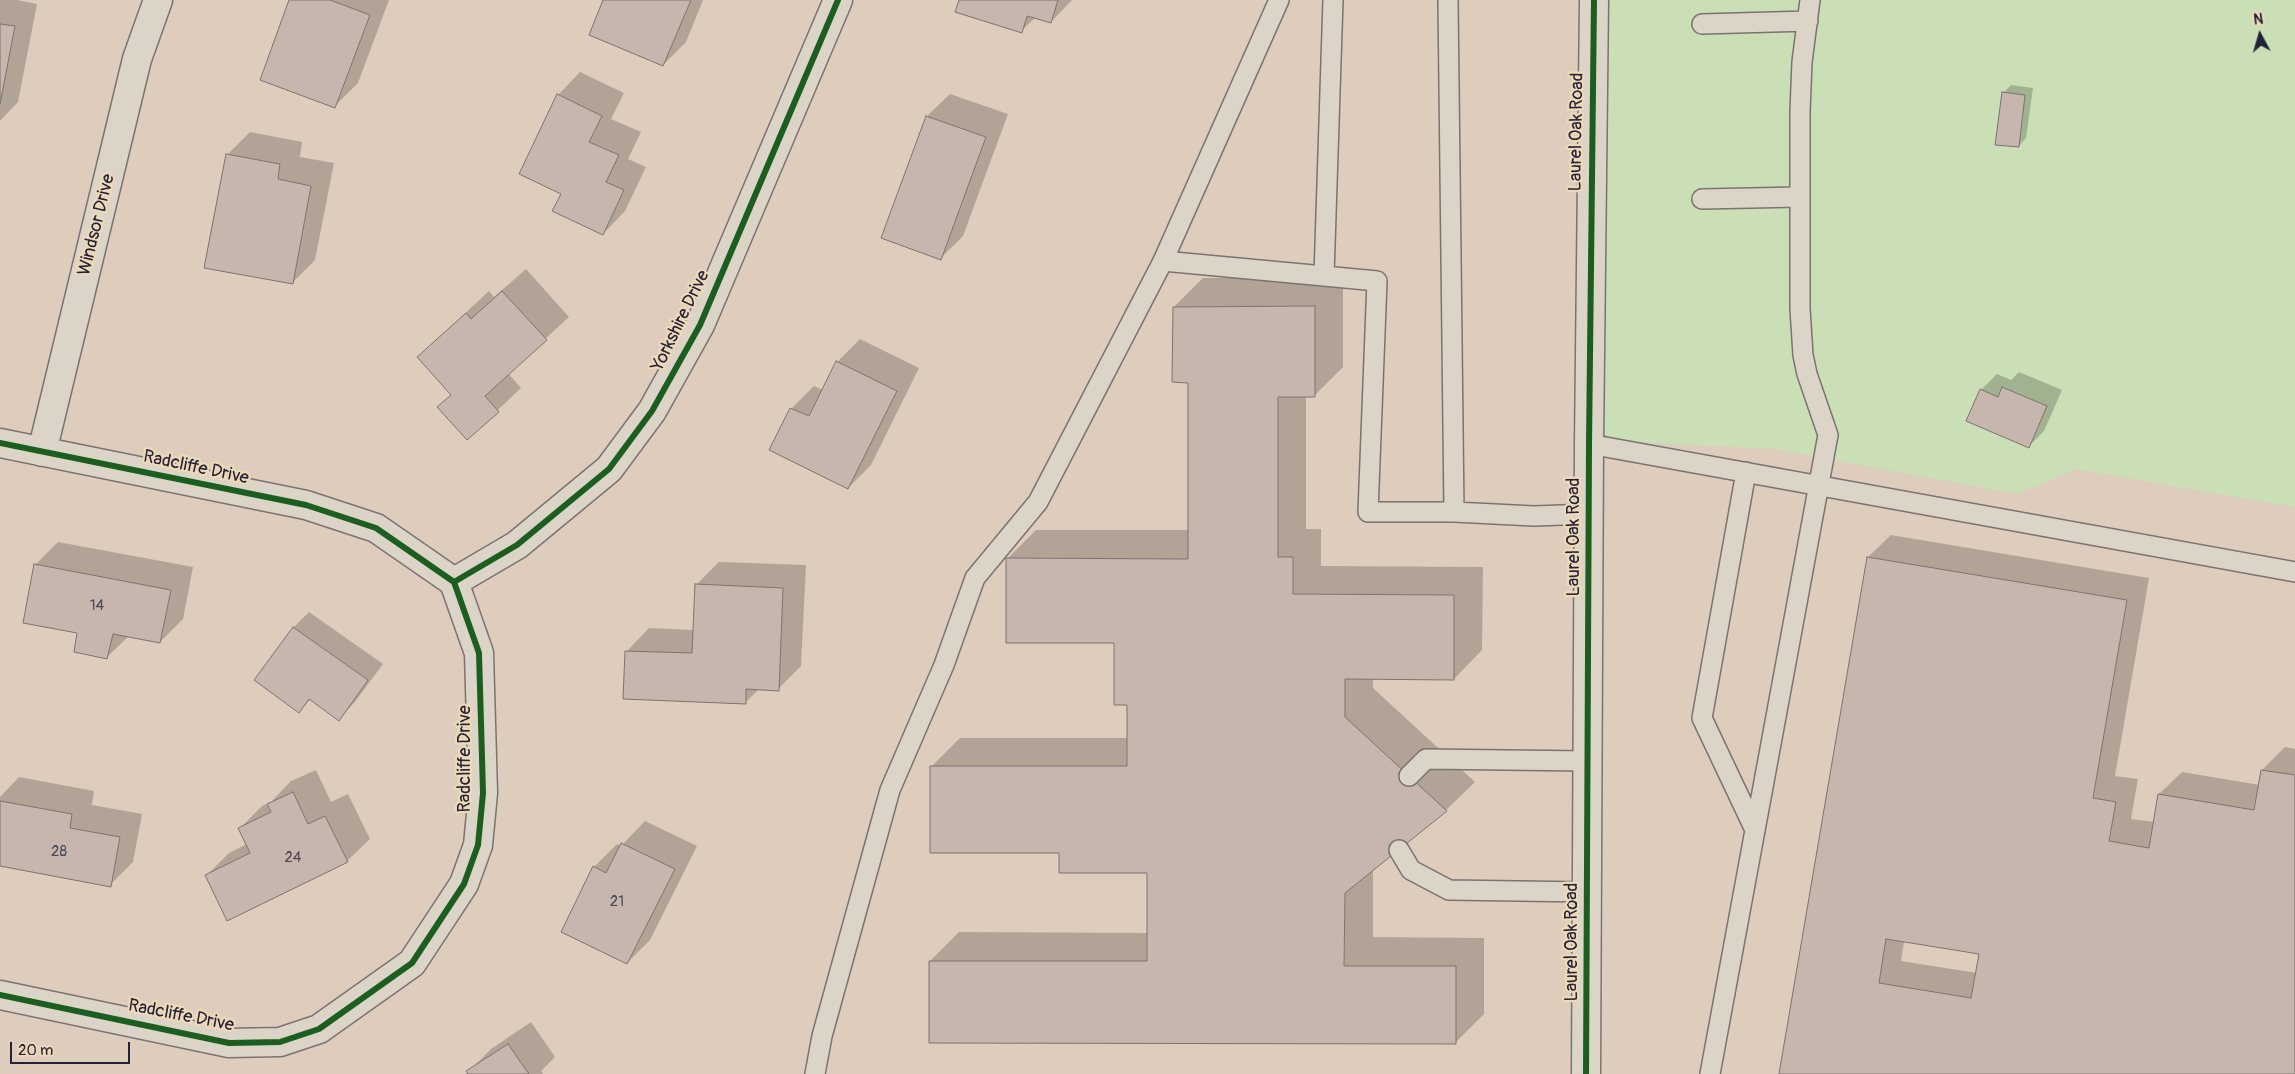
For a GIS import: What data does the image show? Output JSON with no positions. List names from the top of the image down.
{
  "streets": {
    "street": [
      "Laurel Oak Road",
      "Windsor Drive",
      "Yorkshire Drive",
      "Radcliffe Drive"
    ]
  },
  "crossings": [
    ["Windsor Drive", "Radcliffe Drive"],
    ["Yorkshire Drive", "Radcliffe Drive"]
  ],
  "house_numbers": [
    "14",
    "28",
    "24",
    "21"
  ],
  "scale_bar": "20 m",
  "north": "top"
}
